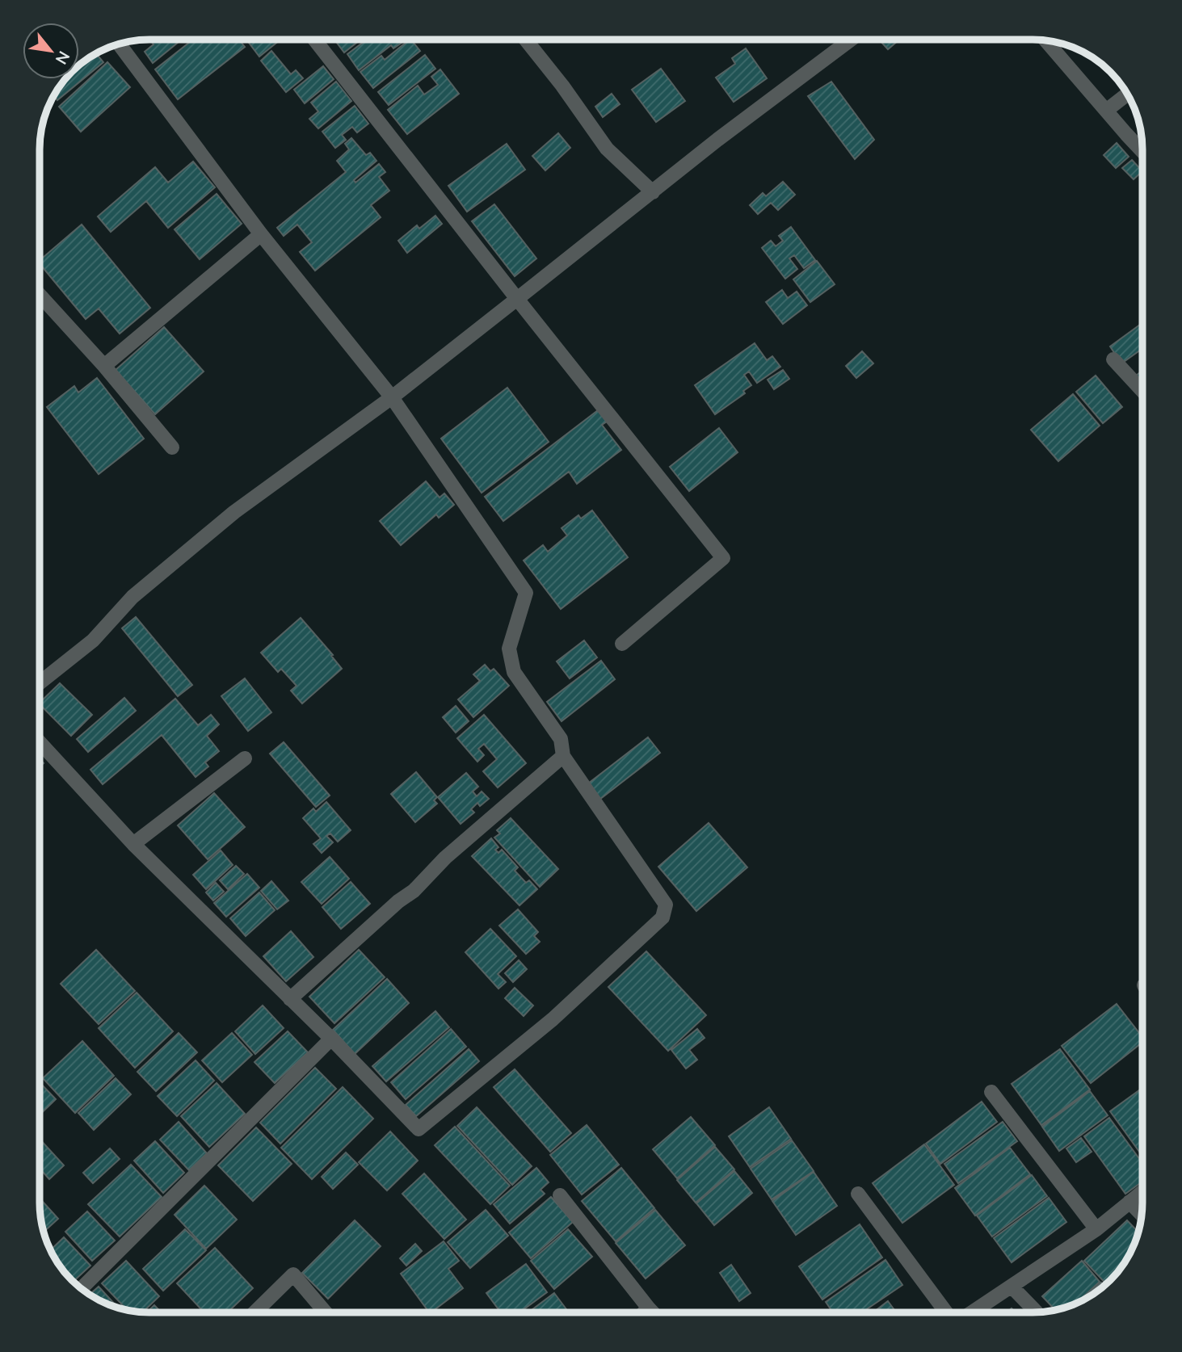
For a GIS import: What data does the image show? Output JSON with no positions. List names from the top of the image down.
{
  "north": "bottom right"
}
